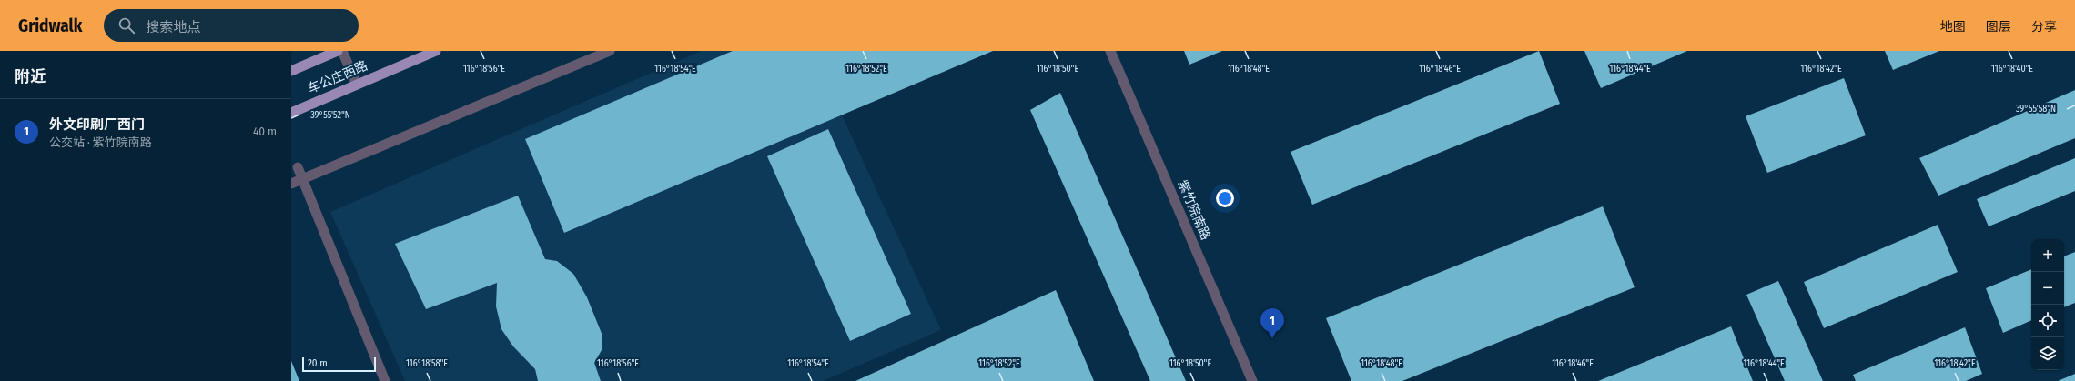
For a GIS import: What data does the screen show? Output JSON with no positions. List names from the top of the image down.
{
  "streets": {
    "main road": ["车公庄西路"],
    "street": ["紫竹院南路"]
  },
  "scale_bar": "20 m",
  "page": {
    "header": "Gridwalk",
    "search": "搜索地点",
    "nav": ["地图", "图层", "分享"],
    "heading": "附近",
    "list": [
      {
        "mark": "1",
        "name": "外文印刷厂西门",
        "note": "公交站 · 紫竹院南路",
        "value": "40 m"
      }
    ],
    "map_buttons": ["+", "−"],
    "pins": "1",
    "scale": "20 m"
  },
  "coordinates": [
    "116°18'56\"E",
    "116°18'54\"E",
    "116°18'50\"E",
    "116°18'46\"E",
    "116°18'40\"E",
    "116°18'52\"E",
    "116°18'48\"E",
    "116°18'44\"E",
    "116°18'42\"E",
    "39°55'58\"N",
    "39°55'52\"N",
    "116°18'58\"E"
  ]
}
